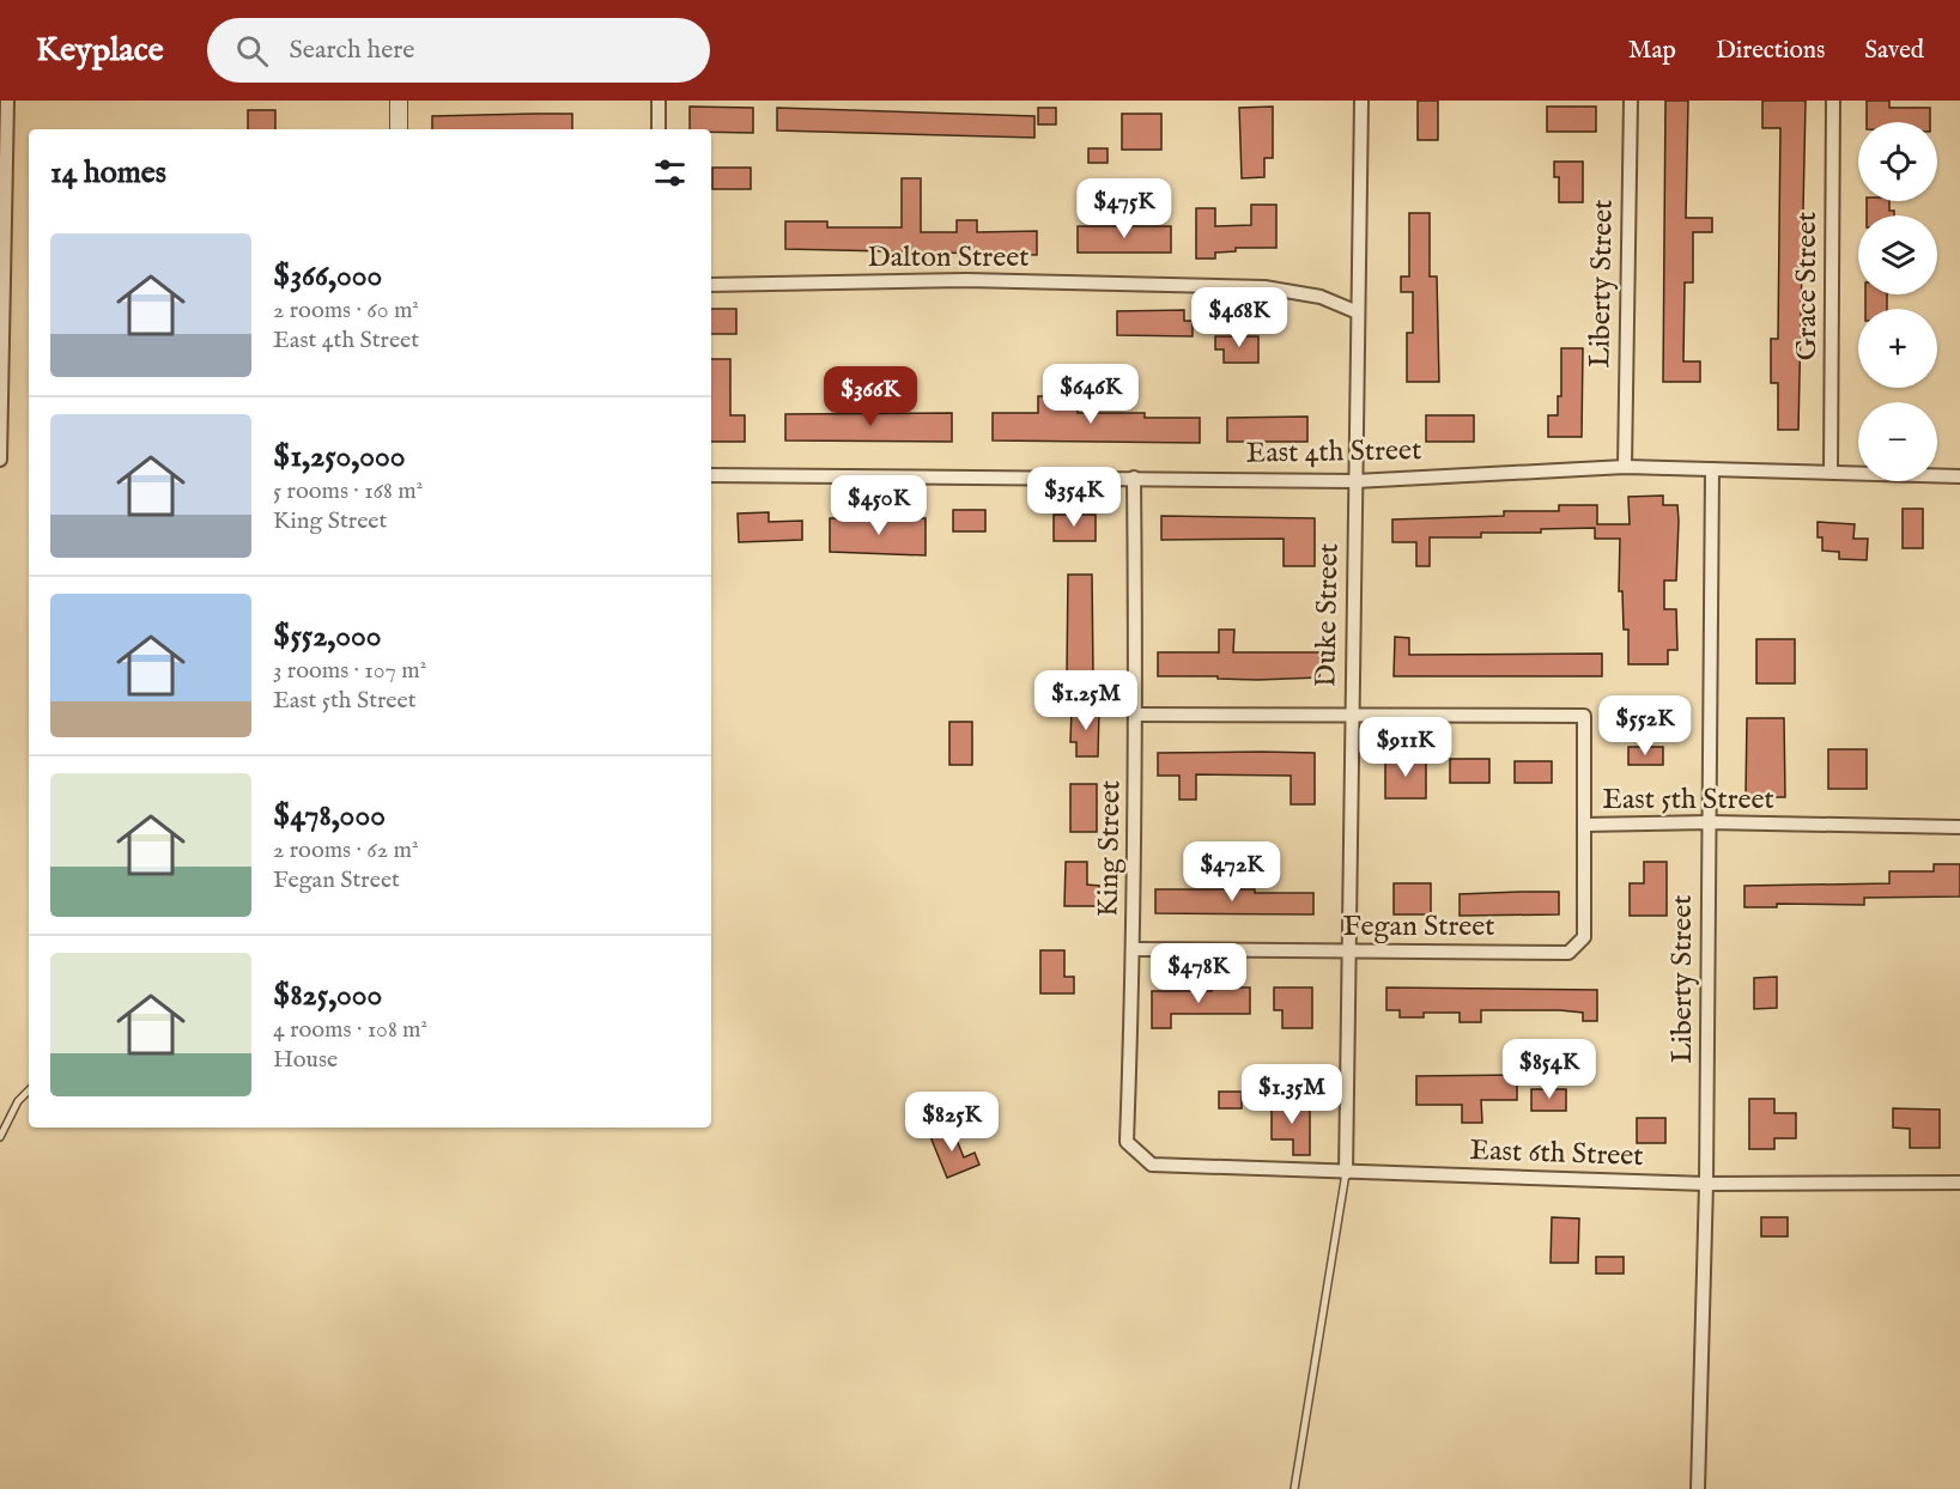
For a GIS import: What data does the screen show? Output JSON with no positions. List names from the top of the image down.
{
  "streets": {
    "street": [
      "Dalton Street",
      "Liberty Street",
      "Grace Street",
      "East 4th Street",
      "Duke Street",
      "East 5th Street",
      "King Street",
      "Fegan Street",
      "East 6th Street"
    ]
  },
  "crossings": [
    ["Dalton Street", "Duke Street"],
    ["Liberty Street", "East 4th Street"],
    ["Liberty Street", "East 5th Street"],
    ["Liberty Street", "East 6th Street"],
    ["Grace Street", "East 4th Street"],
    ["East 4th Street", "Duke Street"],
    ["East 4th Street", "King Street"],
    ["Duke Street", "East 5th Street"],
    ["Duke Street", "Fegan Street"],
    ["Duke Street", "East 6th Street"],
    ["East 5th Street", "King Street"],
    ["East 5th Street", "Fegan Street"],
    ["King Street", "Fegan Street"],
    ["King Street", "East 6th Street"]
  ],
  "page": {
    "header": "Keyplace",
    "search": "Search here",
    "nav": ["Map", "Directions", "Saved"],
    "map_buttons": ["+", "−"],
    "heading": "14 homes",
    "price": [
      "$475K",
      "$468K",
      "$646K",
      "$366K",
      "$354K",
      "$450K",
      "$1.25M",
      "$552K",
      "$911K",
      "$472K",
      "$478K",
      "$854K",
      "$1.35M",
      "$825K"
    ],
    "list": [
      {
        "name": "$366,000",
        "note": "2 rooms · 60 m² · East 4th Street"
      },
      {
        "name": "$1,250,000",
        "note": "5 rooms · 168 m² · King Street"
      },
      {
        "name": "$552,000",
        "note": "3 rooms · 107 m² · East 5th Street"
      },
      {
        "name": "$478,000",
        "note": "2 rooms · 62 m² · Fegan Street"
      },
      {
        "name": "$825,000",
        "note": "4 rooms · 108 m² · House"
      }
    ]
  }
}
